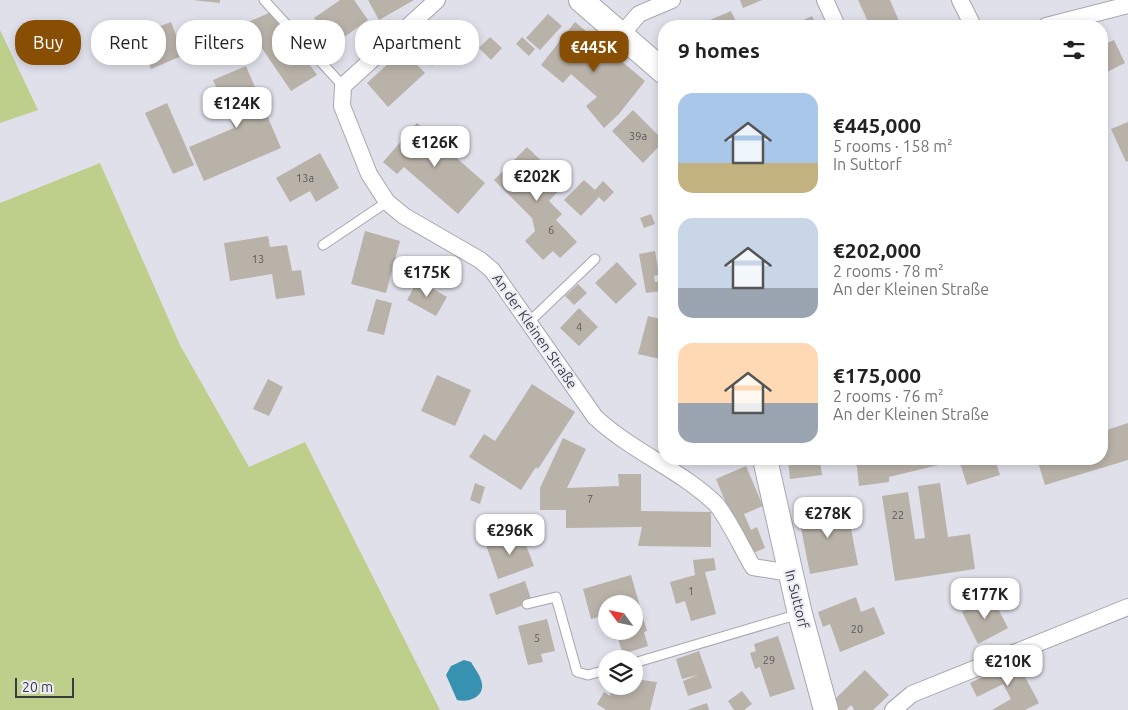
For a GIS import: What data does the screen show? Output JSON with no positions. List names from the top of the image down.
{
  "streets": {
    "main road": ["In Suttorf"],
    "street": ["An der Kleinen Straße"]
  },
  "crossings": [
    ["An der Kleinen Straße", "In Suttorf"]
  ],
  "house_numbers": [
    "39a",
    "13a",
    "6",
    "13",
    "4",
    "7",
    "22",
    "1",
    "20",
    "5",
    "29"
  ],
  "scale_bar": "20 m",
  "north": "top left",
  "page": {
    "chip": [
      "Buy",
      "Rent",
      "Filters",
      "New",
      "Apartment"
    ],
    "heading": "9 homes",
    "price": [
      "€445K",
      "€124K",
      "€126K",
      "€202K",
      "€175K",
      "€278K",
      "€296K",
      "€177K",
      "€210K"
    ],
    "list": [
      {
        "name": "€445,000",
        "note": "5 rooms · 158 m² · In Suttorf"
      },
      {
        "name": "€202,000",
        "note": "2 rooms · 78 m² · An der Kleinen Straße"
      },
      {
        "name": "€175,000",
        "note": "2 rooms · 76 m² · An der Kleinen Straße"
      }
    ],
    "scale": "20 m"
  }
}
